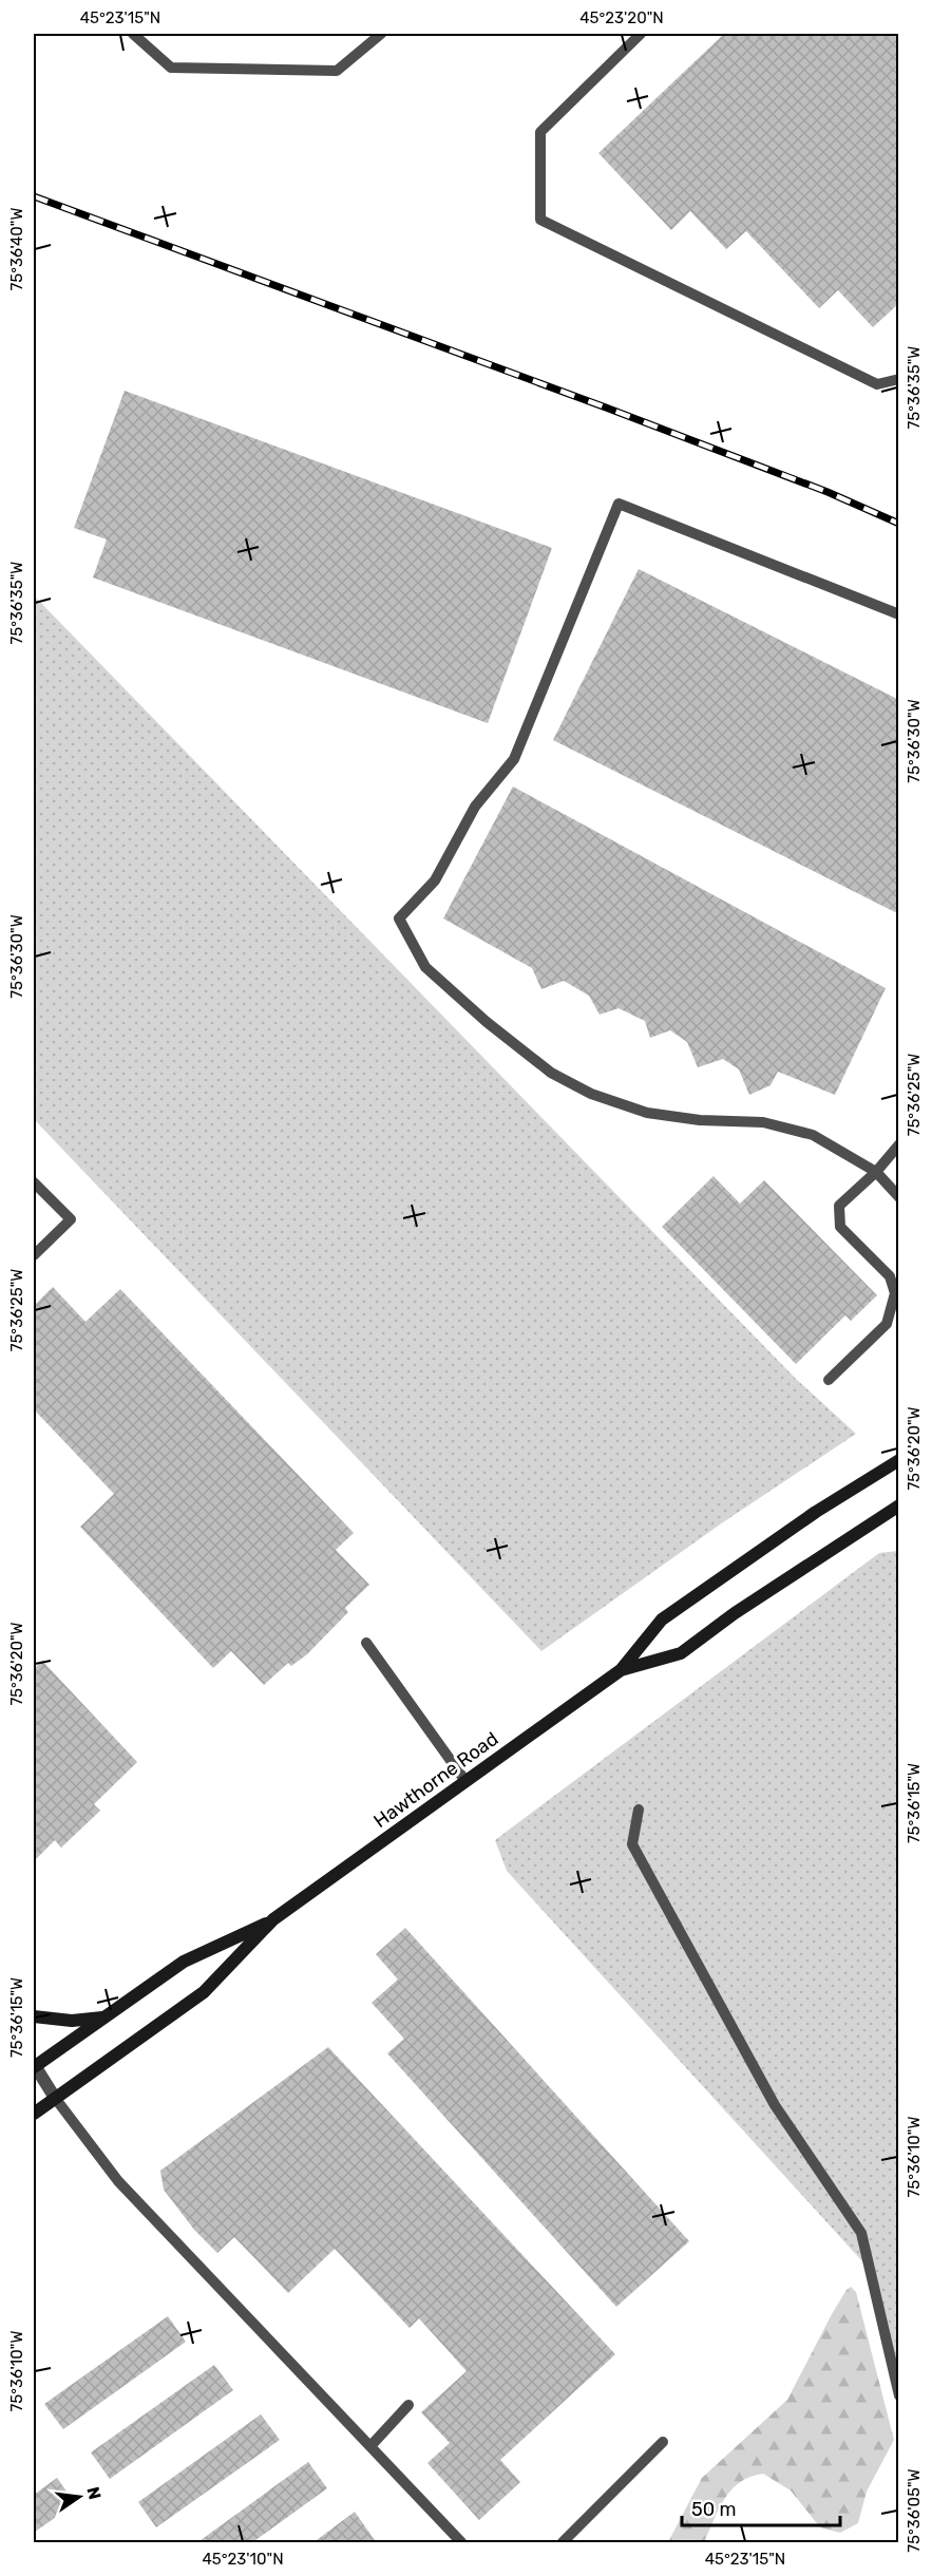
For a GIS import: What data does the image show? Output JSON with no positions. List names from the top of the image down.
{
  "streets": {
    "main road": ["Hawthorne Road"]
  },
  "scale_bar": "50 m",
  "north": "right",
  "coordinates": [
    "45°23'15\"N",
    "45°23'20\"N",
    "75°36'40\"W",
    "75°36'35\"W",
    "75°36'30\"W",
    "75°36'25\"W",
    "75°36'20\"W",
    "75°36'15\"W",
    "75°36'10\"W",
    "75°36'05\"W",
    "45°23'10\"N"
  ]
}
